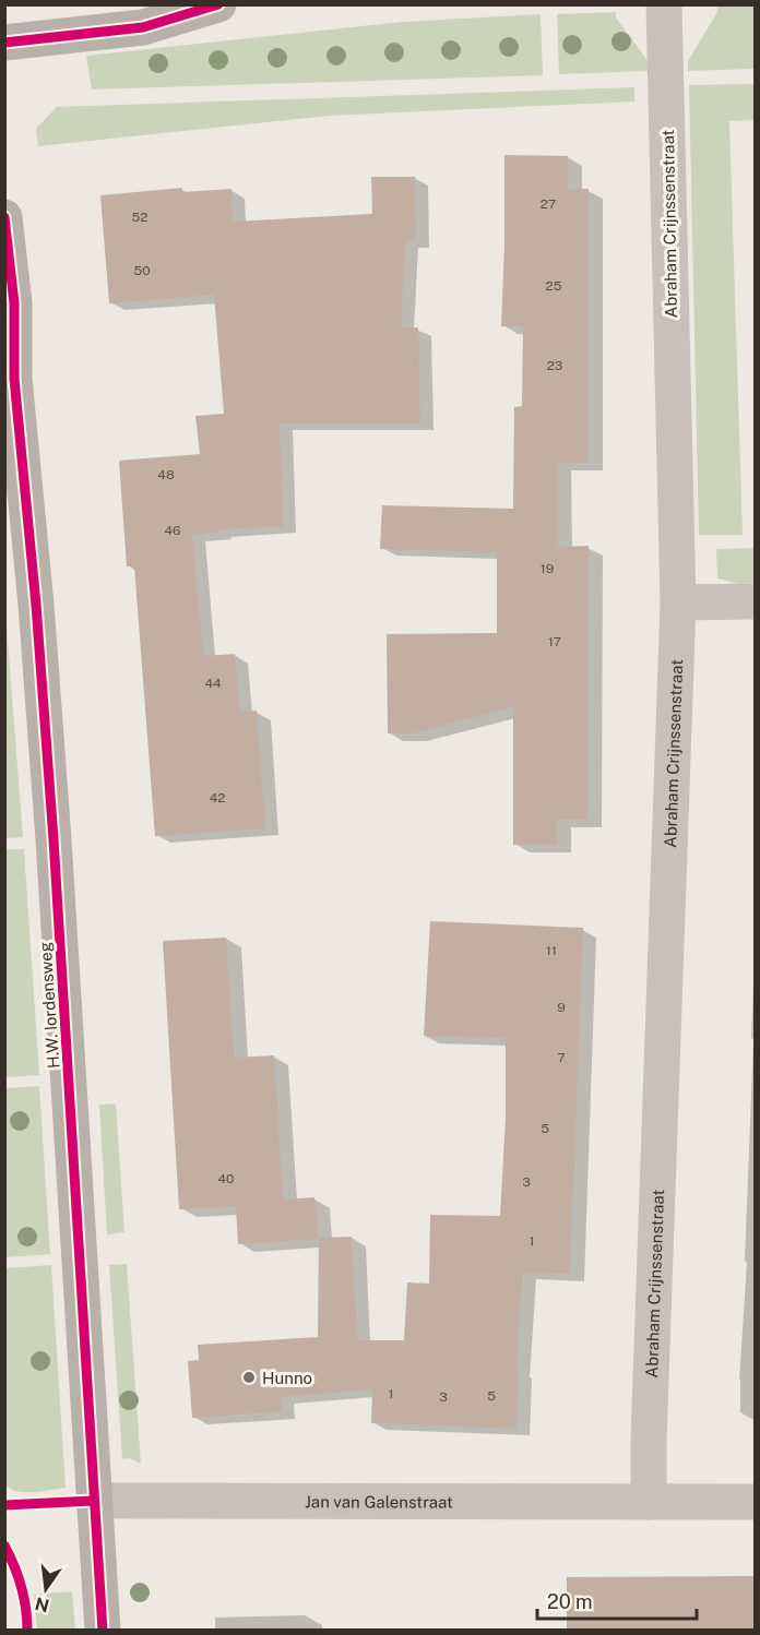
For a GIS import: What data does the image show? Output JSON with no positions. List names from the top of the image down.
{
  "streets": {
    "main road": ["H.W. Iordensweg"],
    "street": ["Abraham Crijnssenstraat", "Jan van Galenstraat"]
  },
  "crossings": [
    ["Abraham Crijnssenstraat", "Jan van Galenstraat"],
    ["H.W. Iordensweg", "Jan van Galenstraat"]
  ],
  "places": ["Hunno"],
  "house_numbers": [
    "27",
    "52",
    "50",
    "25",
    "23",
    "48",
    "46",
    "19",
    "17",
    "44",
    "42",
    "11",
    "9",
    "7",
    "5",
    "40",
    "3",
    "1",
    "1",
    "5",
    "3"
  ],
  "scale_bar": "20 m",
  "north": "bottom"
}
